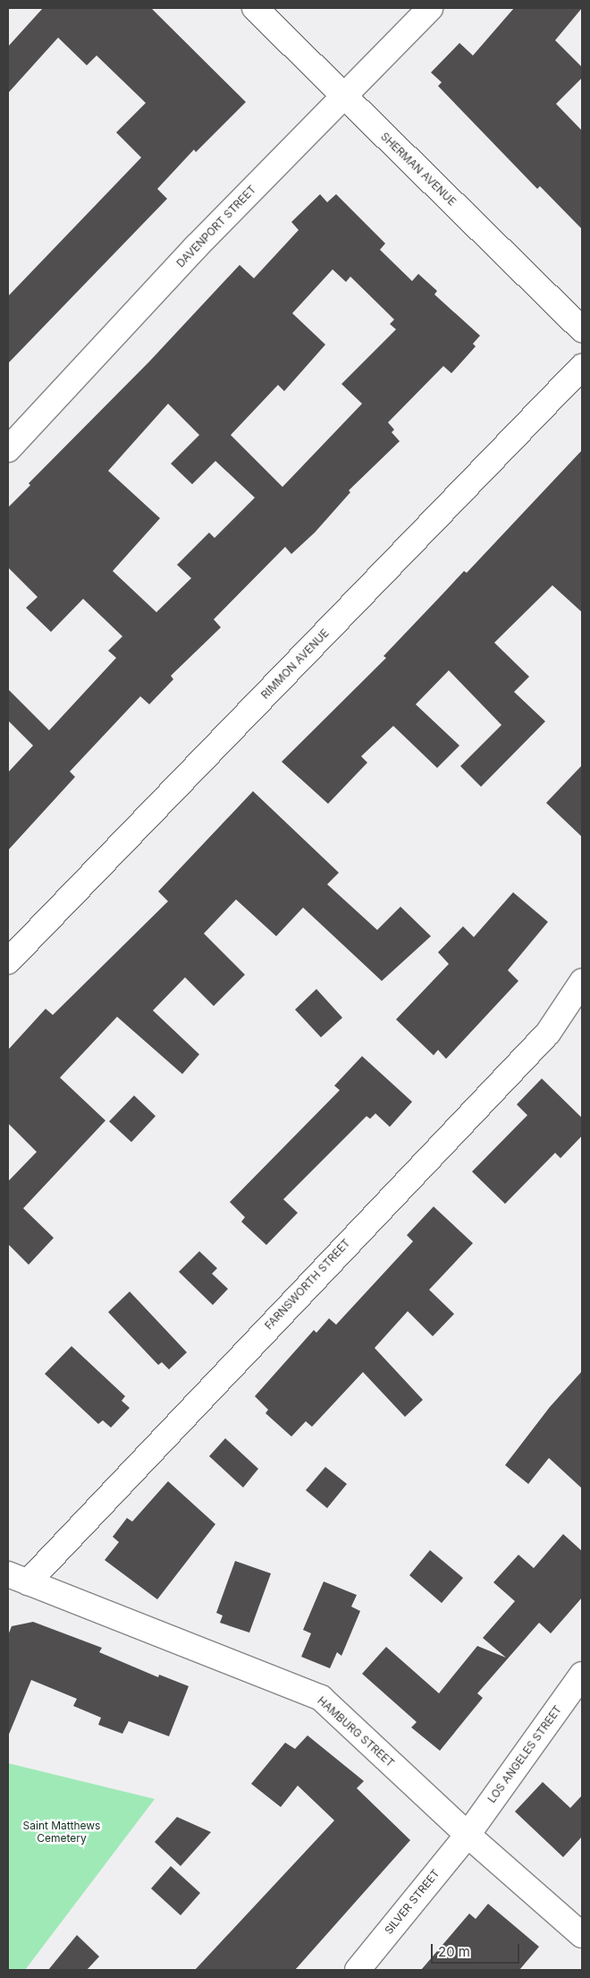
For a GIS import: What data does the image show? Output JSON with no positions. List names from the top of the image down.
{
  "streets": {
    "street": [
      "SHERMAN AVENUE",
      "DAVENPORT STREET",
      "RIMMON AVENUE",
      "FARNSWORTH STREET",
      "HAMBURG STREET",
      "LOS ANGELES STREET",
      "SILVER STREET"
    ]
  },
  "crossings": [
    ["SHERMAN AVENUE", "DAVENPORT STREET"],
    ["FARNSWORTH STREET", "HAMBURG STREET"],
    ["HAMBURG STREET", "LOS ANGELES STREET"],
    ["HAMBURG STREET", "SILVER STREET"],
    ["LOS ANGELES STREET", "SILVER STREET"]
  ],
  "parks": ["Saint Matthews Cemetery"],
  "scale_bar": "20 m"
}
